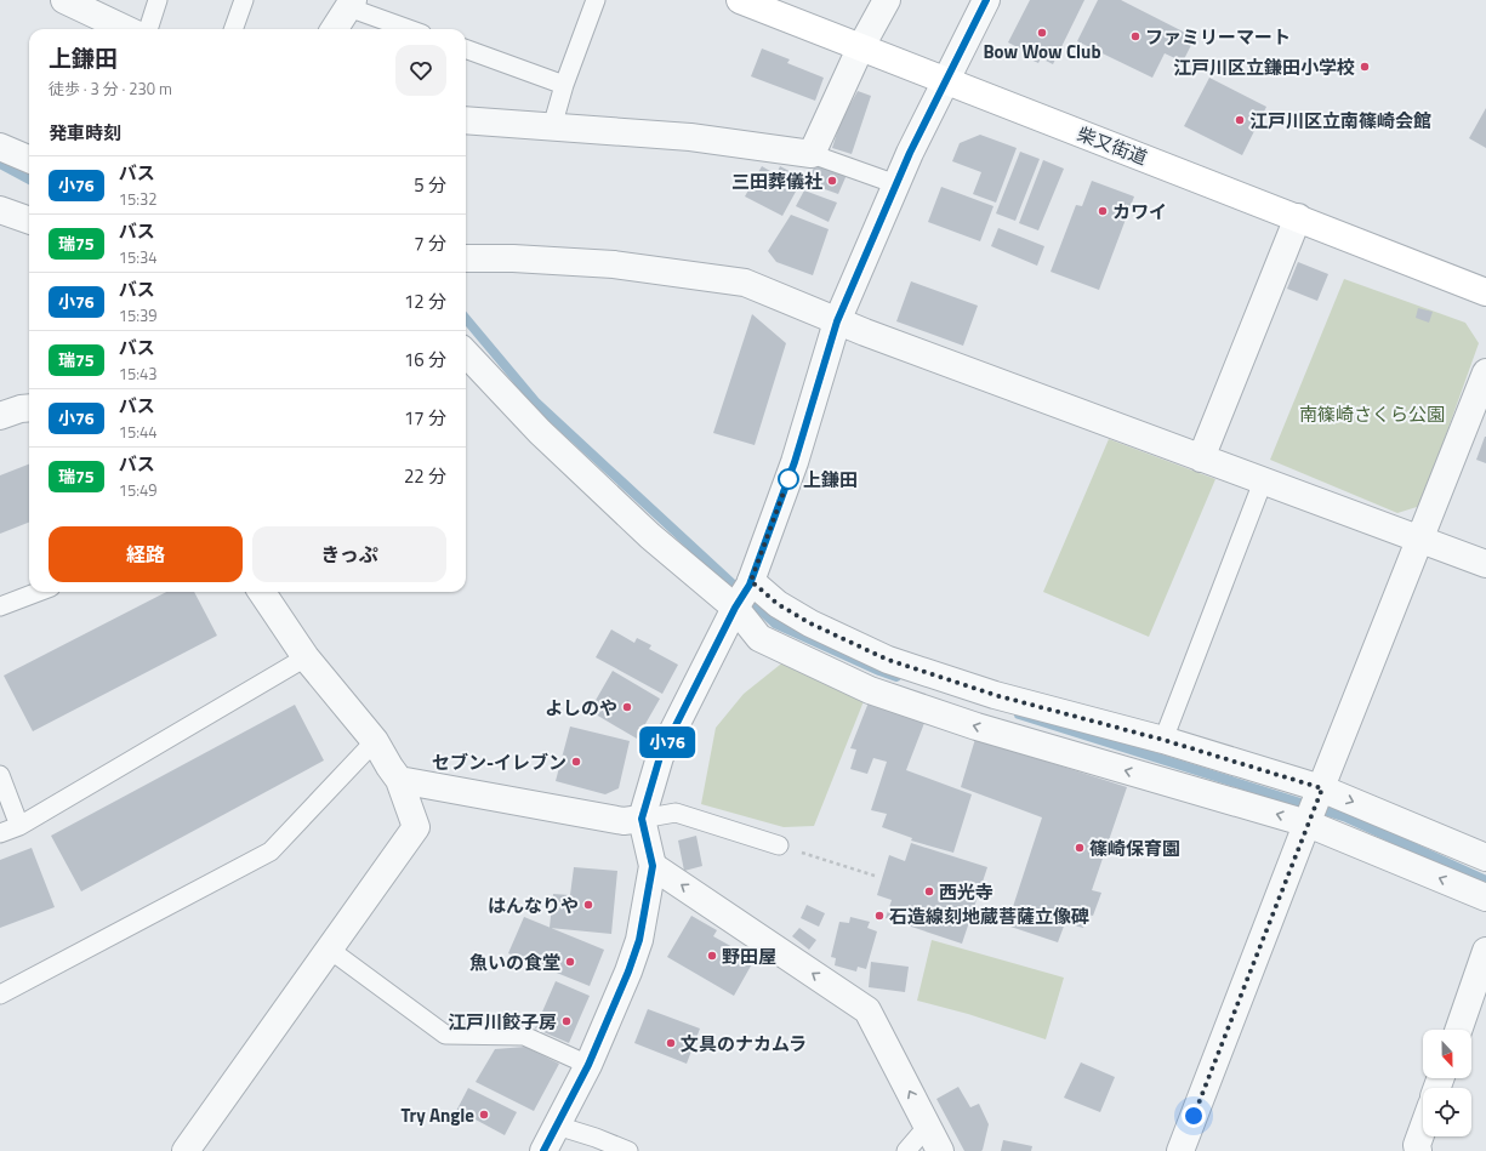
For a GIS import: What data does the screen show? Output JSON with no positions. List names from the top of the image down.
{
  "streets": {
    "main road": ["柴又街道"]
  },
  "parks": ["南篠崎さくら公園"],
  "places": [
    "Bow Wow Club",
    "ファミリーマート",
    "江戸川区立鎌田小学校",
    "江戸川区立南篠崎会館",
    "三田葬儀社",
    "カワイ",
    "上鎌田",
    "よしのや",
    "セブン-イレブン",
    "篠崎保育園",
    "西光寺",
    "はんなりや",
    "石造線刻地蔵菩薩立像碑",
    "野田屋",
    "魚いの食堂",
    "江戸川餃子房",
    "文具のナカムラ",
    "Try Angle"
  ],
  "lines": ["bus line 小76"],
  "north": "bottom",
  "page": {
    "on_map": "小76",
    "heading": [
      ["上鎌田", "徒歩 · 3 分 · 230 m"],
      "発車時刻"
    ],
    "list": [
      {
        "mark": "小76",
        "name": "バス",
        "note": "15:32",
        "value": "5 分"
      },
      {
        "mark": "瑞75",
        "name": "バス",
        "note": "15:34",
        "value": "7 分"
      },
      {
        "mark": "小76",
        "name": "バス",
        "note": "15:39",
        "value": "12 分"
      },
      {
        "mark": "瑞75",
        "name": "バス",
        "note": "15:43",
        "value": "16 分"
      },
      {
        "mark": "小76",
        "name": "バス",
        "note": "15:44",
        "value": "17 分"
      },
      {
        "mark": "瑞75",
        "name": "バス",
        "note": "15:49",
        "value": "22 分"
      }
    ],
    "buttons": ["経路", "きっぷ"]
  }
}
